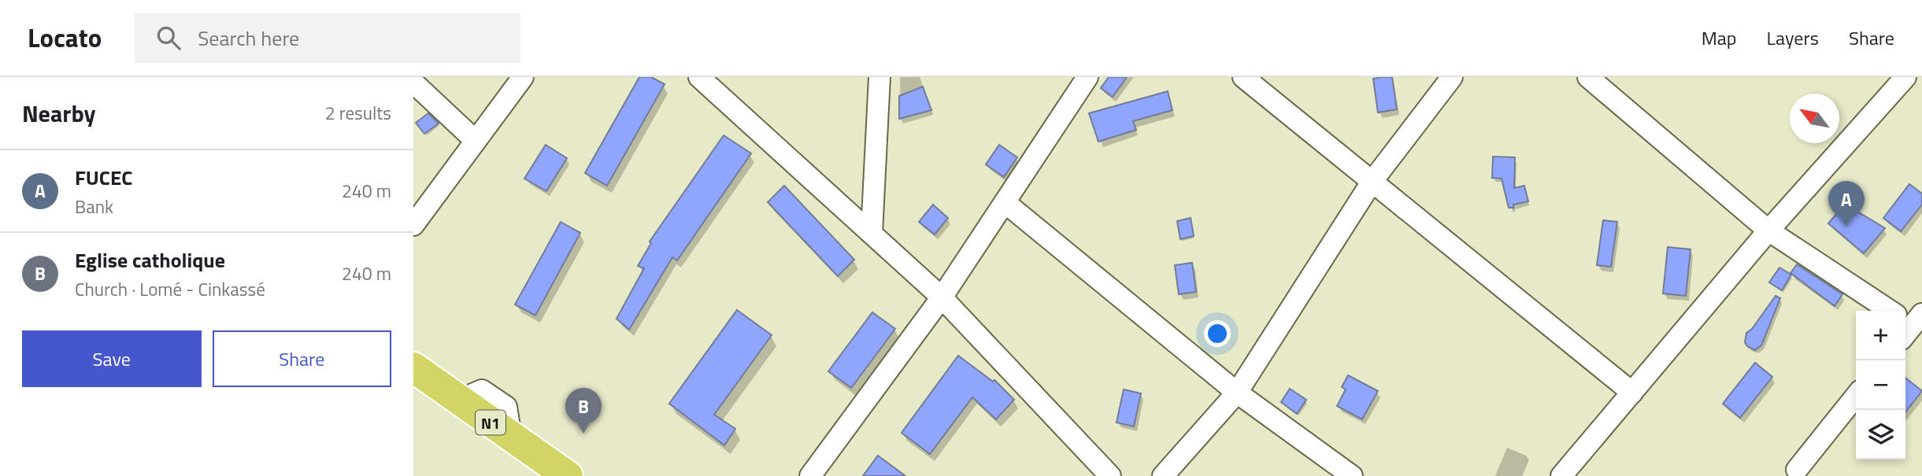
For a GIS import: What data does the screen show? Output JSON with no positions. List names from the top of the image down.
{
  "streets": {
    "highway": ["N1"]
  },
  "north": "top left",
  "page": {
    "header": "Locato",
    "search": "Search here",
    "nav": ["Map", "Layers", "Share"],
    "heading": ["Nearby", "2 results"],
    "list": [
      {
        "mark": "A",
        "name": "FUCEC",
        "note": "Bank",
        "value": "240 m"
      },
      {
        "mark": "B",
        "name": "Eglise catholique",
        "note": "Church · Lomé - Cinkassé",
        "value": "240 m"
      }
    ],
    "pins": ["A", "B"],
    "map_buttons": ["+", "−"],
    "buttons": ["Save", "Share"]
  }
}
